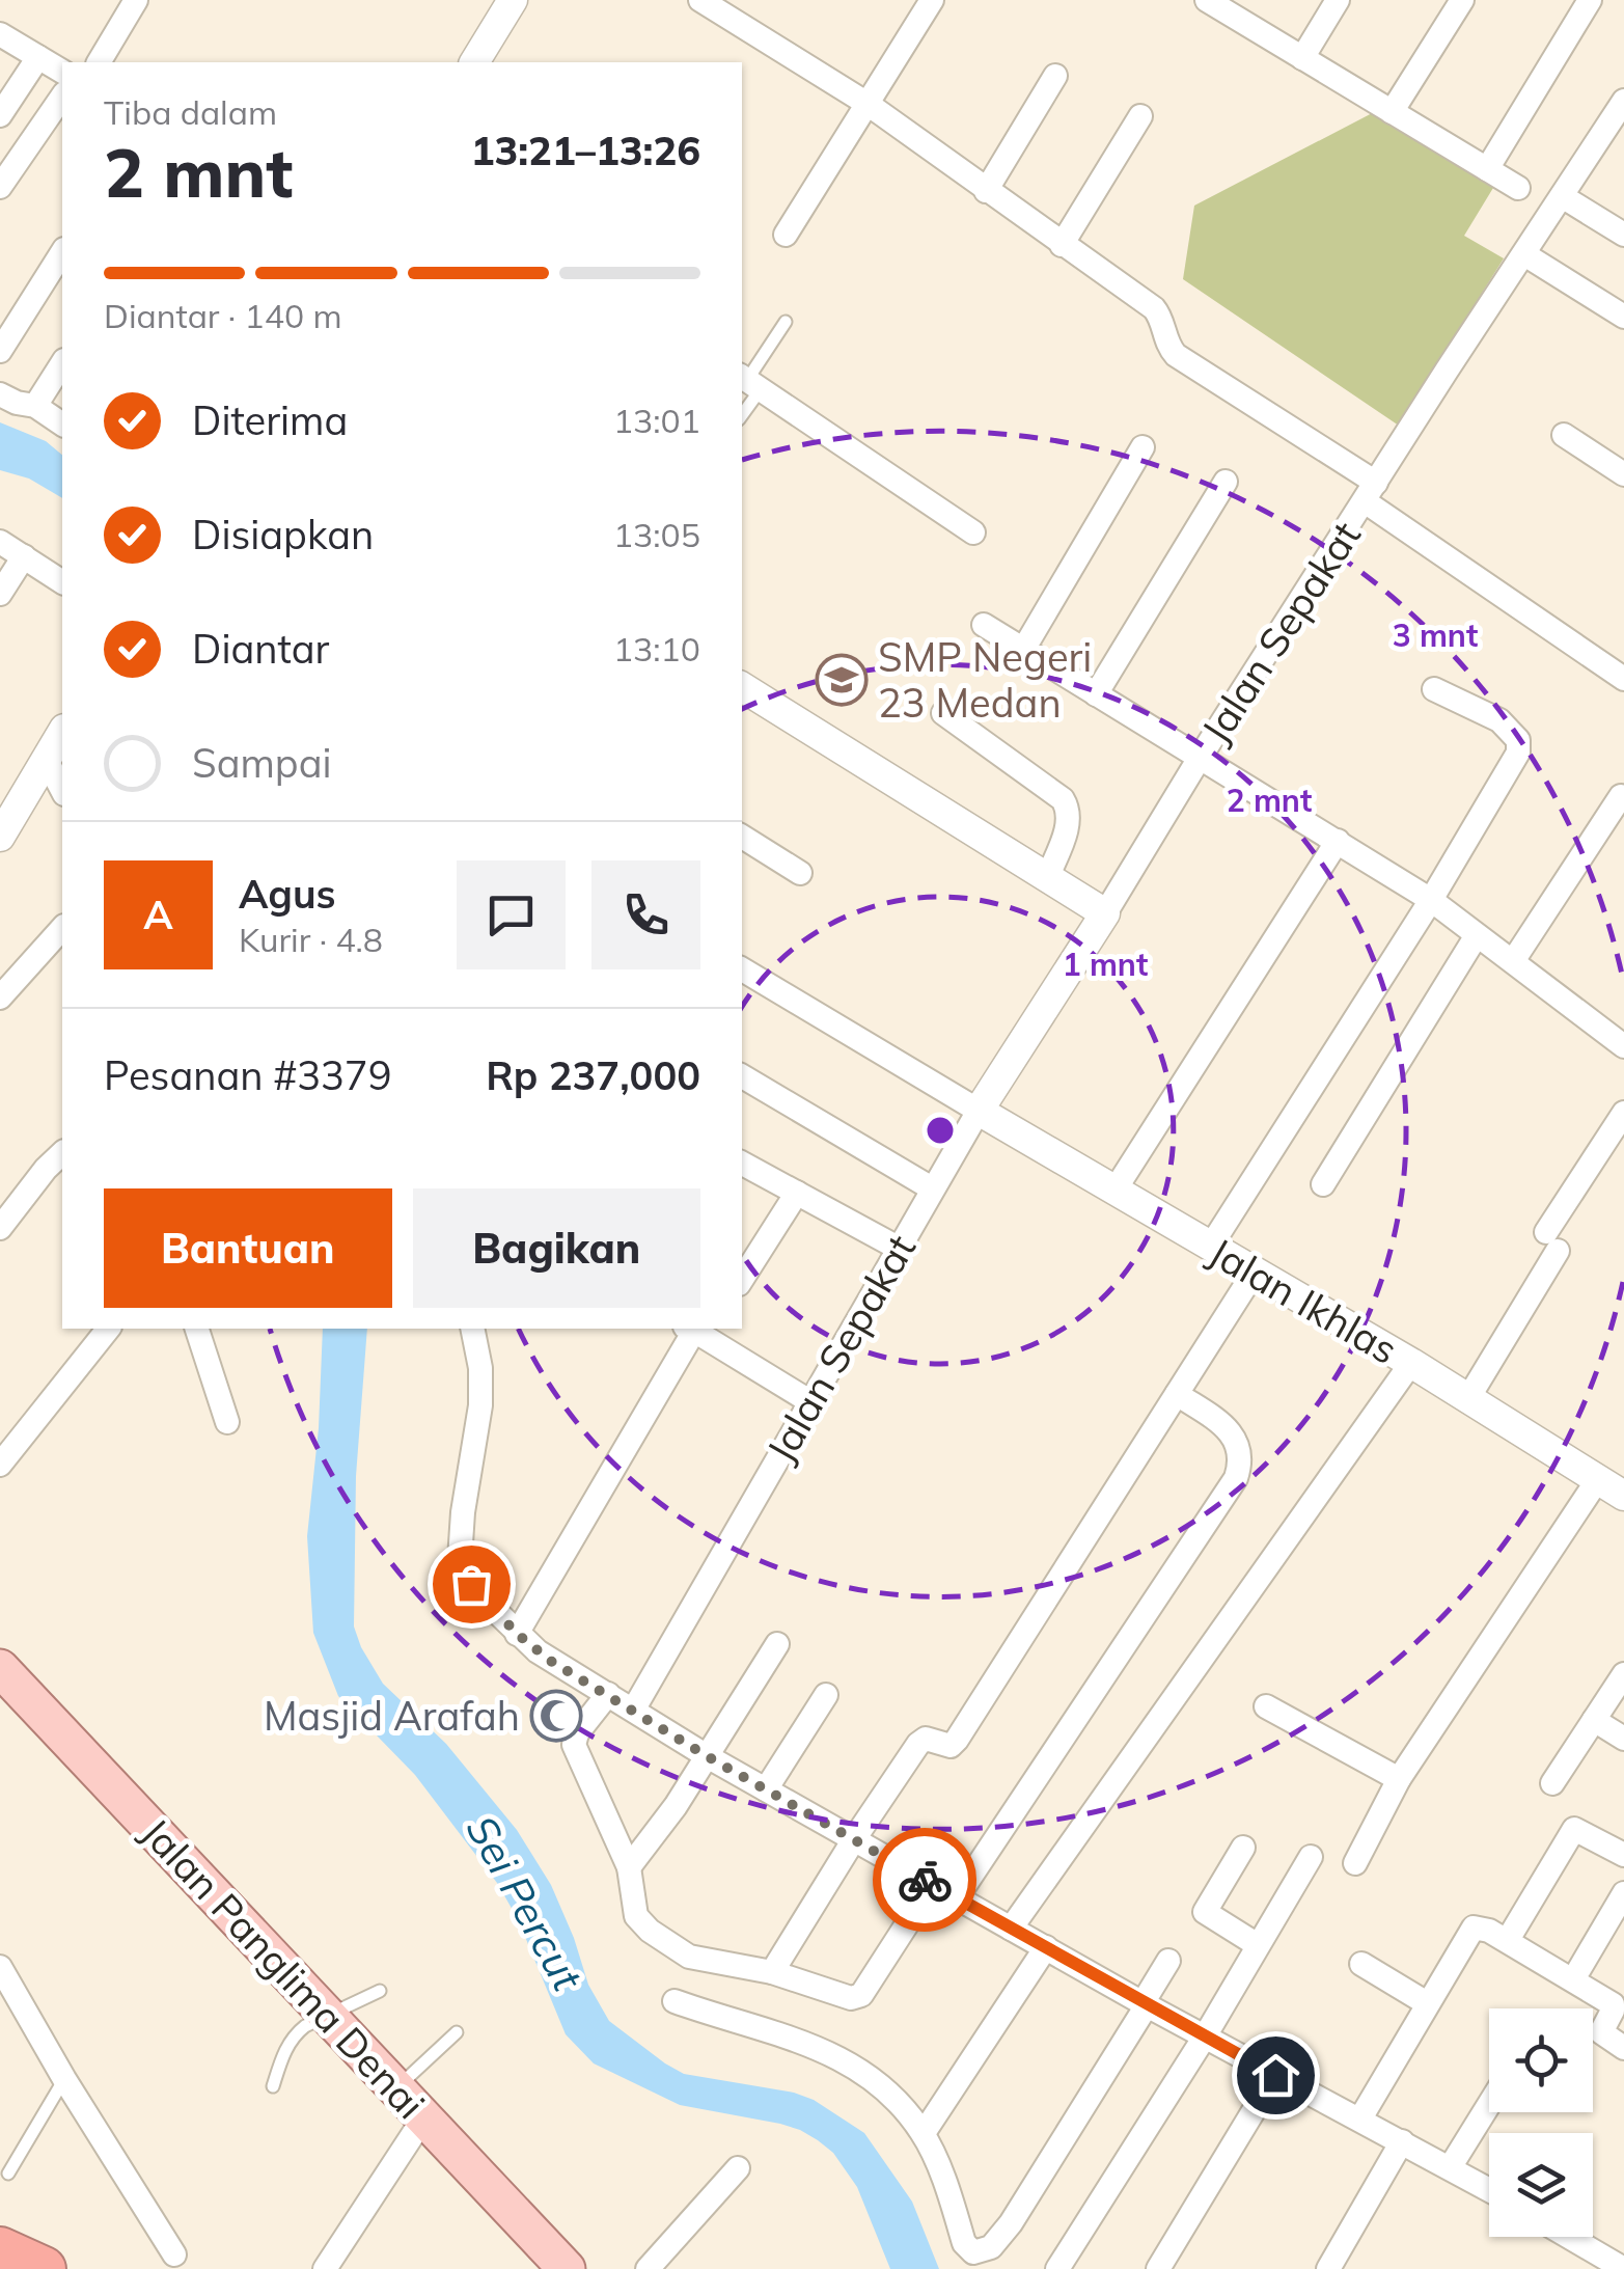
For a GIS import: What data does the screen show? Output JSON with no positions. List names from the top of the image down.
{
  "streets": {
    "main road": ["Jalan Panglima Denai"],
    "street": ["Jalan Sepakat", "Jalan Ikhlas"]
  },
  "crossings": [
    ["Jalan Sepakat", "Jalan Ikhlas"]
  ],
  "water": ["Sei Percut"],
  "places": {
    "school or university": ["SMP Negeri 23 Medan"],
    "mosque": ["Masjid Arafah"]
  },
  "page": {
    "heading": ["2 mnt", "Tiba dalam", "13:21–13:26"],
    "panel": [
      "Agus",
      "Kurir · 4.8",
      "Pesanan #3379",
      "Rp 237,000"
    ],
    "bar": "Diantar · 140 m",
    "list": [
      ["Diterima", "13:01"],
      ["Disiapkan", "13:05"],
      ["Diantar", "13:10"],
      "Sampai"
    ],
    "round": "A",
    "buttons": ["Bantuan", "Bagikan"]
  },
  "rings": ["3 mnt", "2 mnt", "1 mnt"]
}
